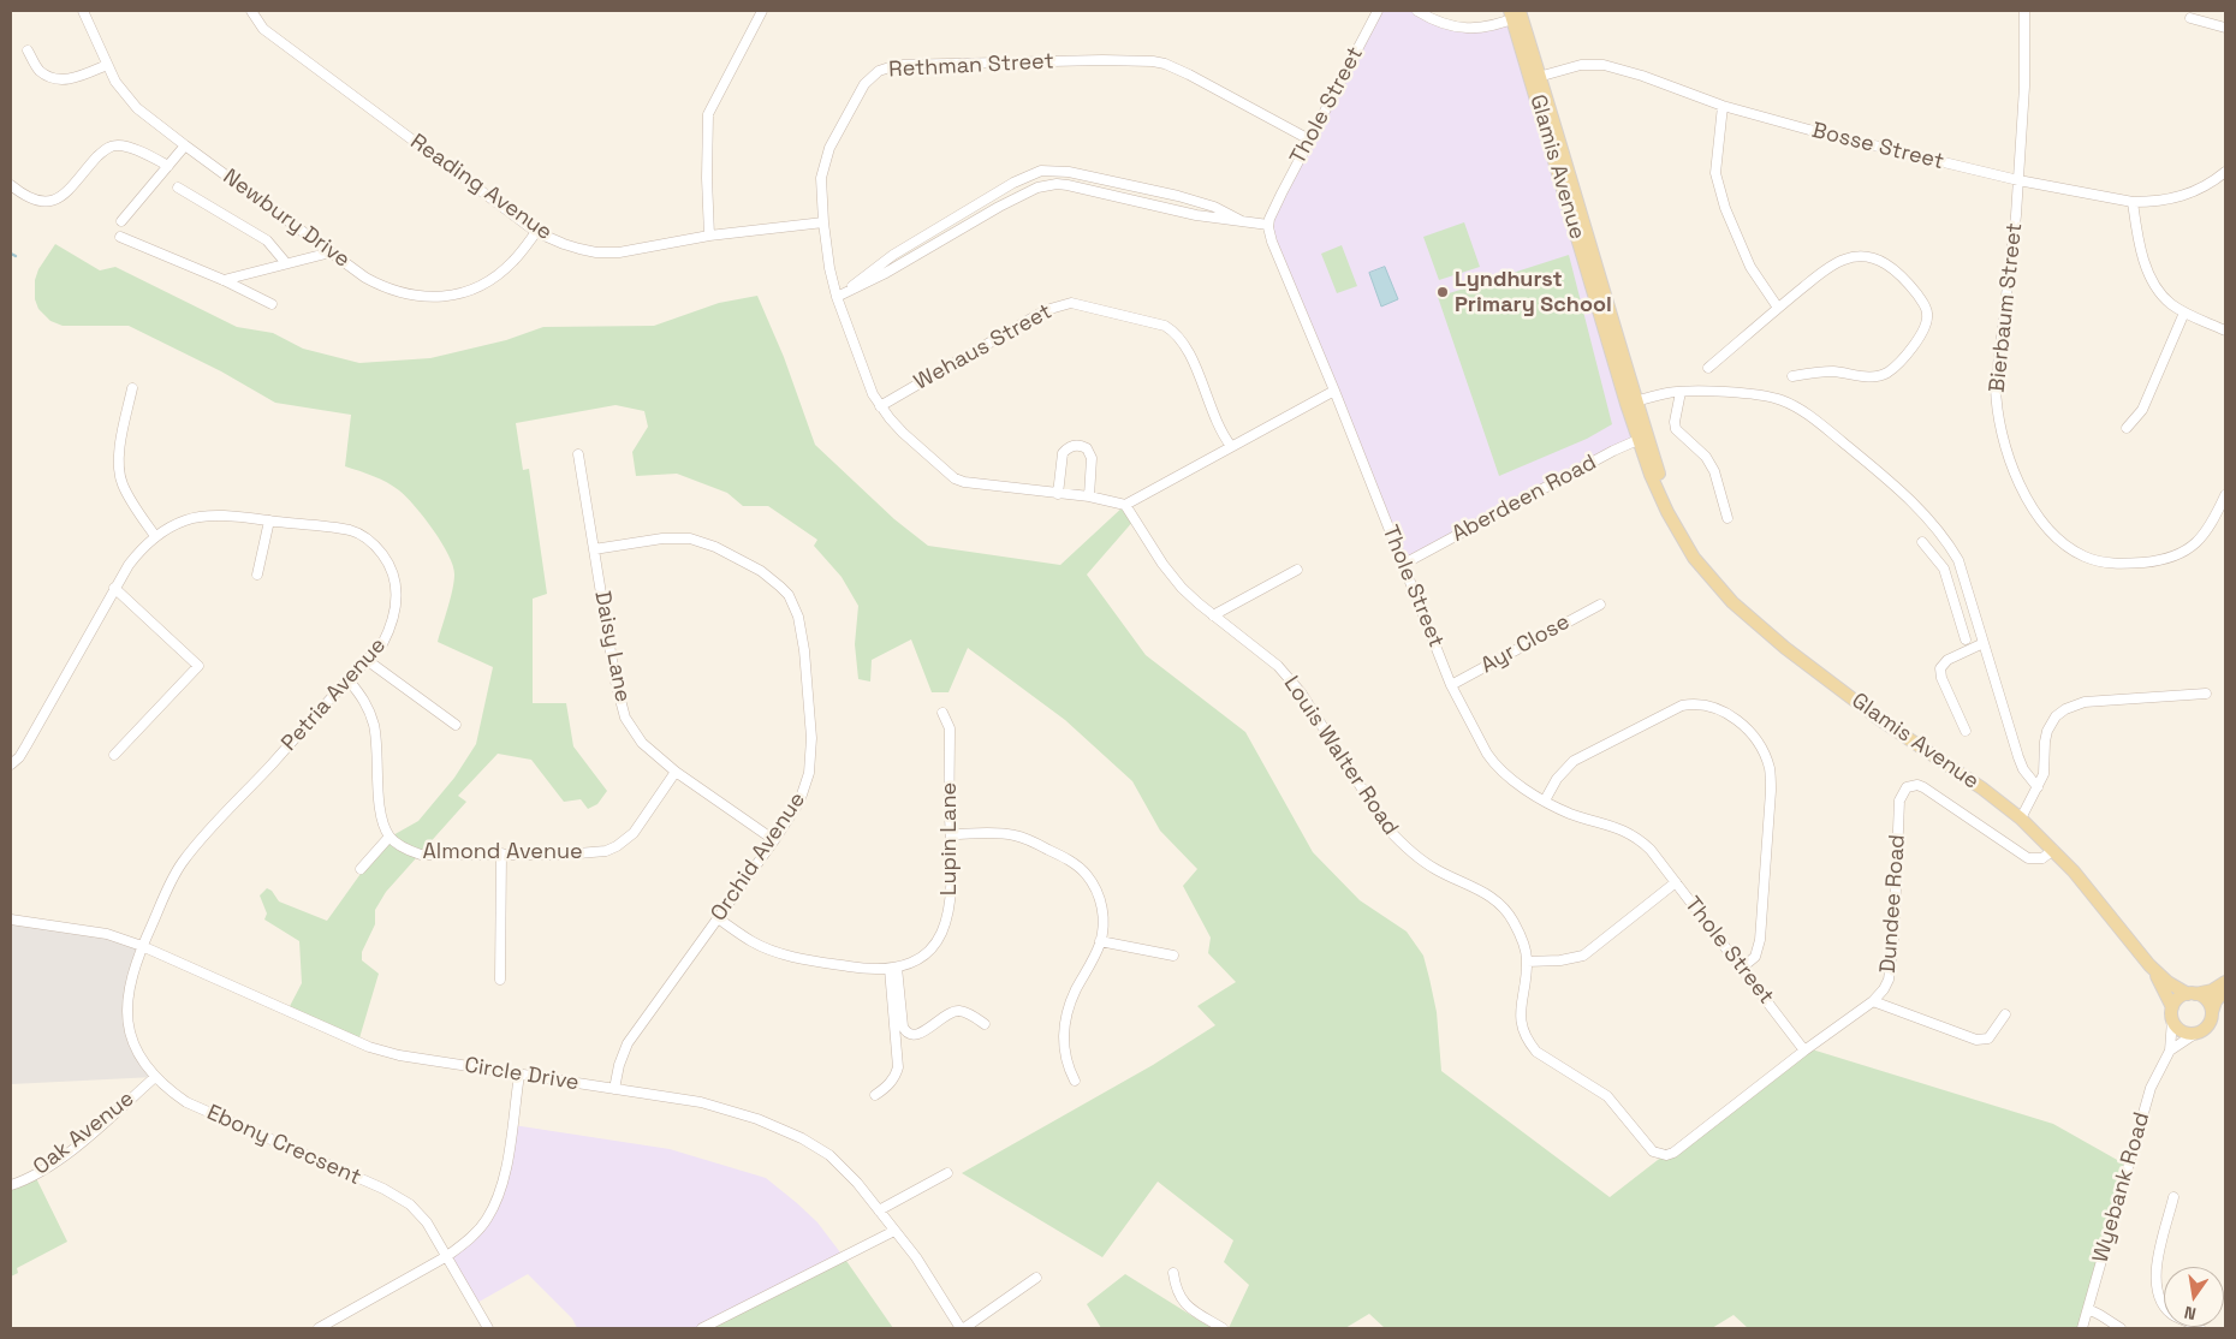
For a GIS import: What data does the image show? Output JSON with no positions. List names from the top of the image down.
{
  "streets": {
    "main road": ["Glamis Avenue"],
    "street": [
      "Rethman Street",
      "Thole Street",
      "Bosse Street",
      "Reading Avenue",
      "Newbury Drive",
      "Bierbaum Street",
      "Wehaus Street",
      "Aberdeen Road",
      "Ayr Close",
      "Daisy Lane",
      "Petria Avenue",
      "Louis Walter Road",
      "Lupin Lane",
      "Almond Avenue",
      "Orchid Avenue",
      "Dundee Road",
      "Circle Drive",
      "Oak Avenue",
      "Ebony Crecsent",
      "Wyebank Road"
    ]
  },
  "crossings": [
    ["Rethman Street", "Thole Street"],
    ["Rethman Street", "Reading Avenue"],
    ["Rethman Street", "Wehaus Street"],
    ["Rethman Street", "Louis Walter Road"],
    ["Thole Street", "Aberdeen Road"],
    ["Thole Street", "Ayr Close"],
    ["Thole Street", "Dundee Road"],
    ["Bosse Street", "Glamis Avenue"],
    ["Bosse Street", "Bierbaum Street"],
    ["Glamis Avenue", "Aberdeen Road"],
    ["Glamis Avenue", "Dundee Road"],
    ["Glamis Avenue", "Wyebank Road"],
    ["Reading Avenue", "Newbury Drive"],
    ["Daisy Lane", "Almond Avenue"],
    ["Daisy Lane", "Orchid Avenue"],
    ["Petria Avenue", "Circle Drive"],
    ["Petria Avenue", "Ebony Crecsent"],
    ["Louis Walter Road", "Dundee Road"],
    ["Lupin Lane", "Orchid Avenue"],
    ["Orchid Avenue", "Circle Drive"],
    ["Circle Drive", "Ebony Crecsent"],
    ["Oak Avenue", "Ebony Crecsent"]
  ],
  "places": ["Lyndhurst Primary School"],
  "north": "bottom"
}
